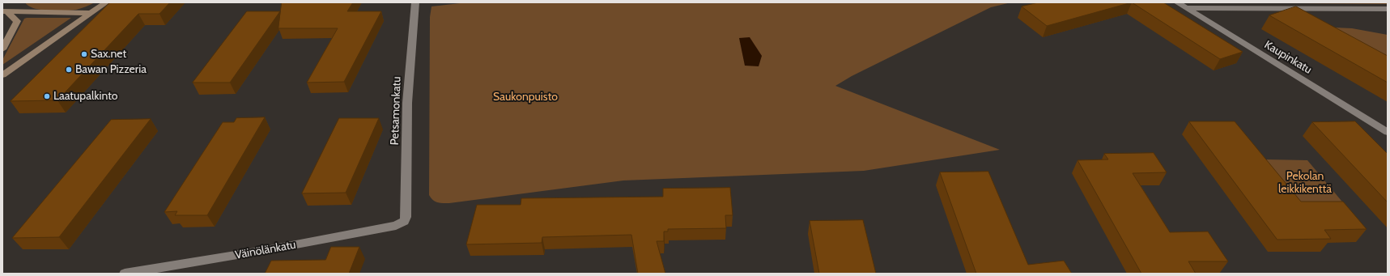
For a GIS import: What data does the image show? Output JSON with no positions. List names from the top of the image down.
{
  "streets": {
    "street": ["Kaupinkatu", "Petsamonkatu", "Väinölänkatu"]
  },
  "crossings": [
    ["Petsamonkatu", "Väinölänkatu"]
  ],
  "parks": ["Saukonpuisto", "Pekolan leikkikenttä"],
  "places": ["Sax.net", "Bawan Pizzeria", "Laatupalkinto"]
}
